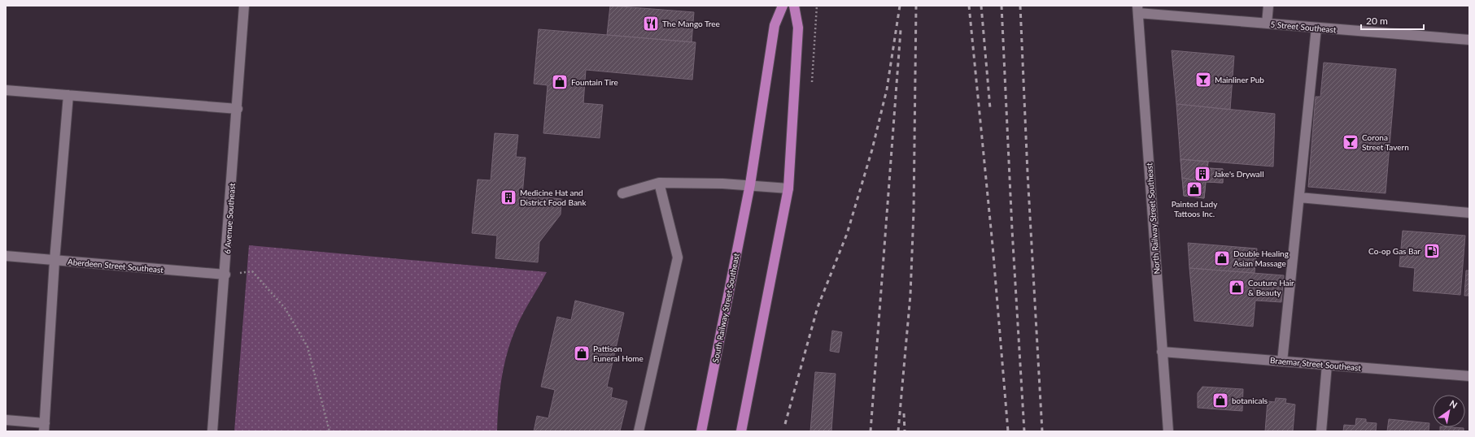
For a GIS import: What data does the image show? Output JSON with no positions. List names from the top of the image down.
{
  "streets": {
    "main road": ["South Railway Street Southeast"],
    "street": [
      "5 Street Southeast",
      "6 Avenue Southeast",
      "North Railway Street Southeast",
      "Aberdeen Street Southeast",
      "Braemar Street Southeast"
    ]
  },
  "crossings": [
    ["5 Street Southeast", "North Railway Street Southeast"],
    ["6 Avenue Southeast", "Aberdeen Street Southeast"],
    ["North Railway Street Southeast", "Braemar Street Southeast"]
  ],
  "places": {
    "restaurant": ["The Mango Tree"],
    "bar": ["Mainliner Pub", "Corona Street Tavern"],
    "shop": [
      "Fountain Tire",
      "Painted Lady Tattoos Inc.",
      "Double Healing Asian Massage",
      "Couture Hair & Beauty",
      "Pattison Funeral Home",
      "botanicals"
    ],
    "building": ["Jake's Drywall", "Medicine Hat and District Food Bank"],
    "fuel station": ["Co-op Gas Bar"]
  },
  "scale_bar": "20 m",
  "north": "top right"
}
